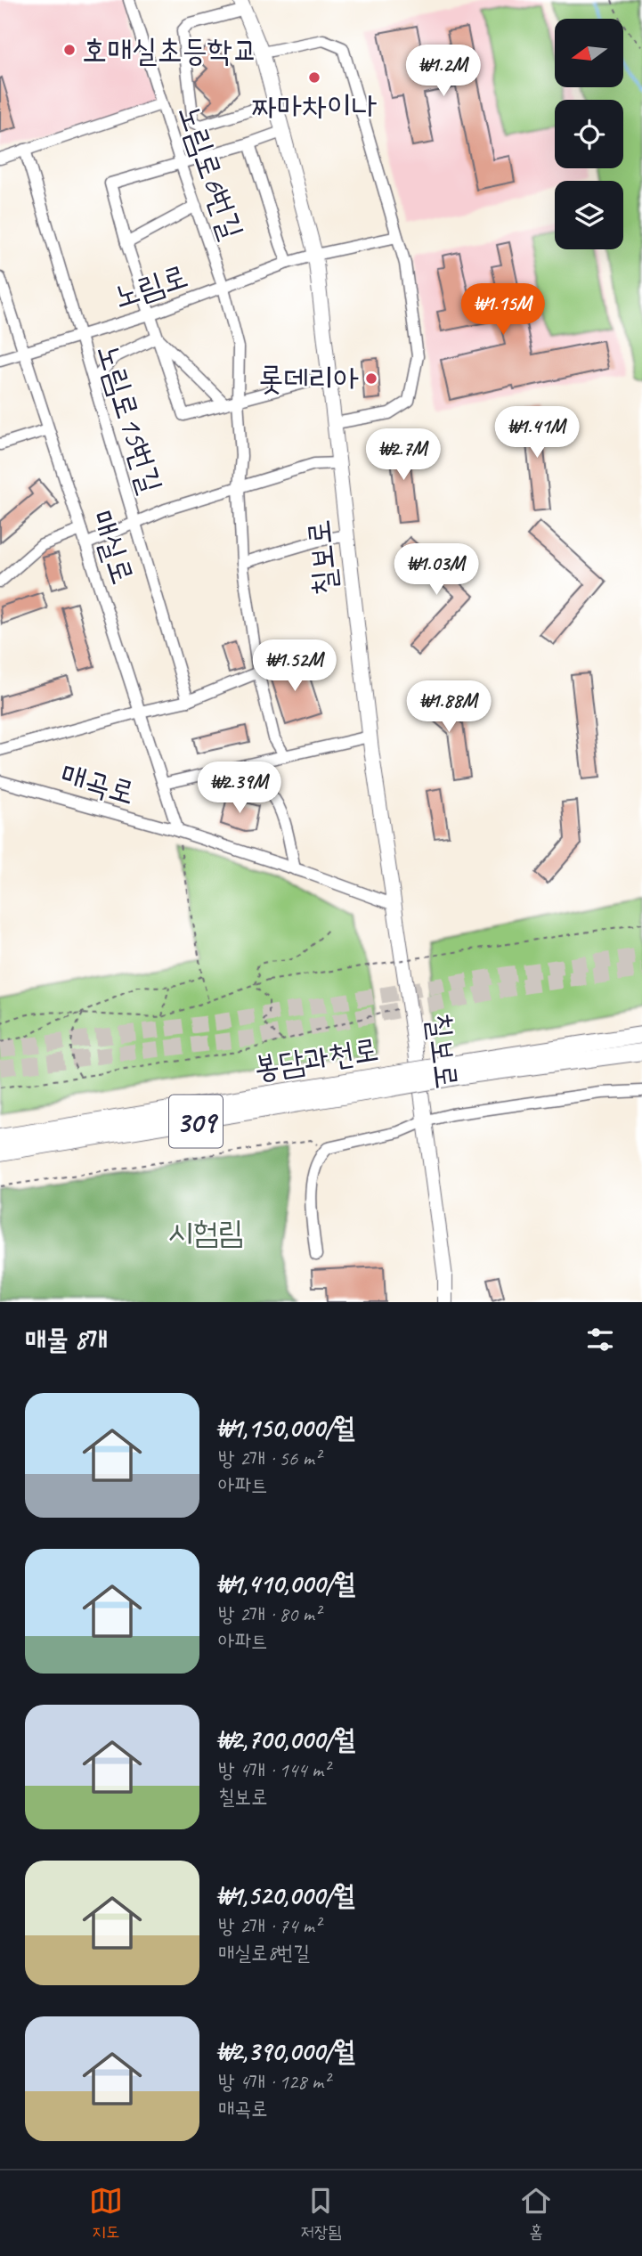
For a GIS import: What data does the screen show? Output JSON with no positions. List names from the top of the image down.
{
  "streets": {
    "highway": ["봉담과천로", "309"],
    "main road": ["칠보로"],
    "street": [
      "노림로6번길",
      "노림로",
      "노림로15번길",
      "매실로",
      "매곡로"
    ]
  },
  "crossings": [
    ["노림로6번길", "노림로"],
    ["노림로", "노림로15번길"],
    ["노림로", "매실로"],
    ["노림로", "칠보로"],
    ["매실로", "매곡로"],
    ["칠보로", "매곡로"]
  ],
  "parks": ["시험림"],
  "places": ["호매실초등학교", "짜마차이나", "롯데리아"],
  "north": "left",
  "page": {
    "price": [
      "₩1.2M",
      "₩1.15M",
      "₩1.41M",
      "₩2.7M",
      "₩1.03M",
      "₩1.52M",
      "₩1.88M",
      "₩2.39M"
    ],
    "heading": "매물 8개",
    "list": [
      {
        "name": "₩1,150,000/월",
        "note": "방 2개 · 56 m² · 아파트"
      },
      {
        "name": "₩1,410,000/월",
        "note": "방 2개 · 80 m² · 아파트"
      },
      {
        "name": "₩2,700,000/월",
        "note": "방 4개 · 144 m² · 칠보로"
      },
      {
        "name": "₩1,520,000/월",
        "note": "방 2개 · 74 m² · 매실로8번길"
      },
      {
        "name": "₩2,390,000/월",
        "note": "방 4개 · 128 m² · 매곡로"
      }
    ],
    "tabs": ["지도", "저장됨", "홈"]
  }
}
